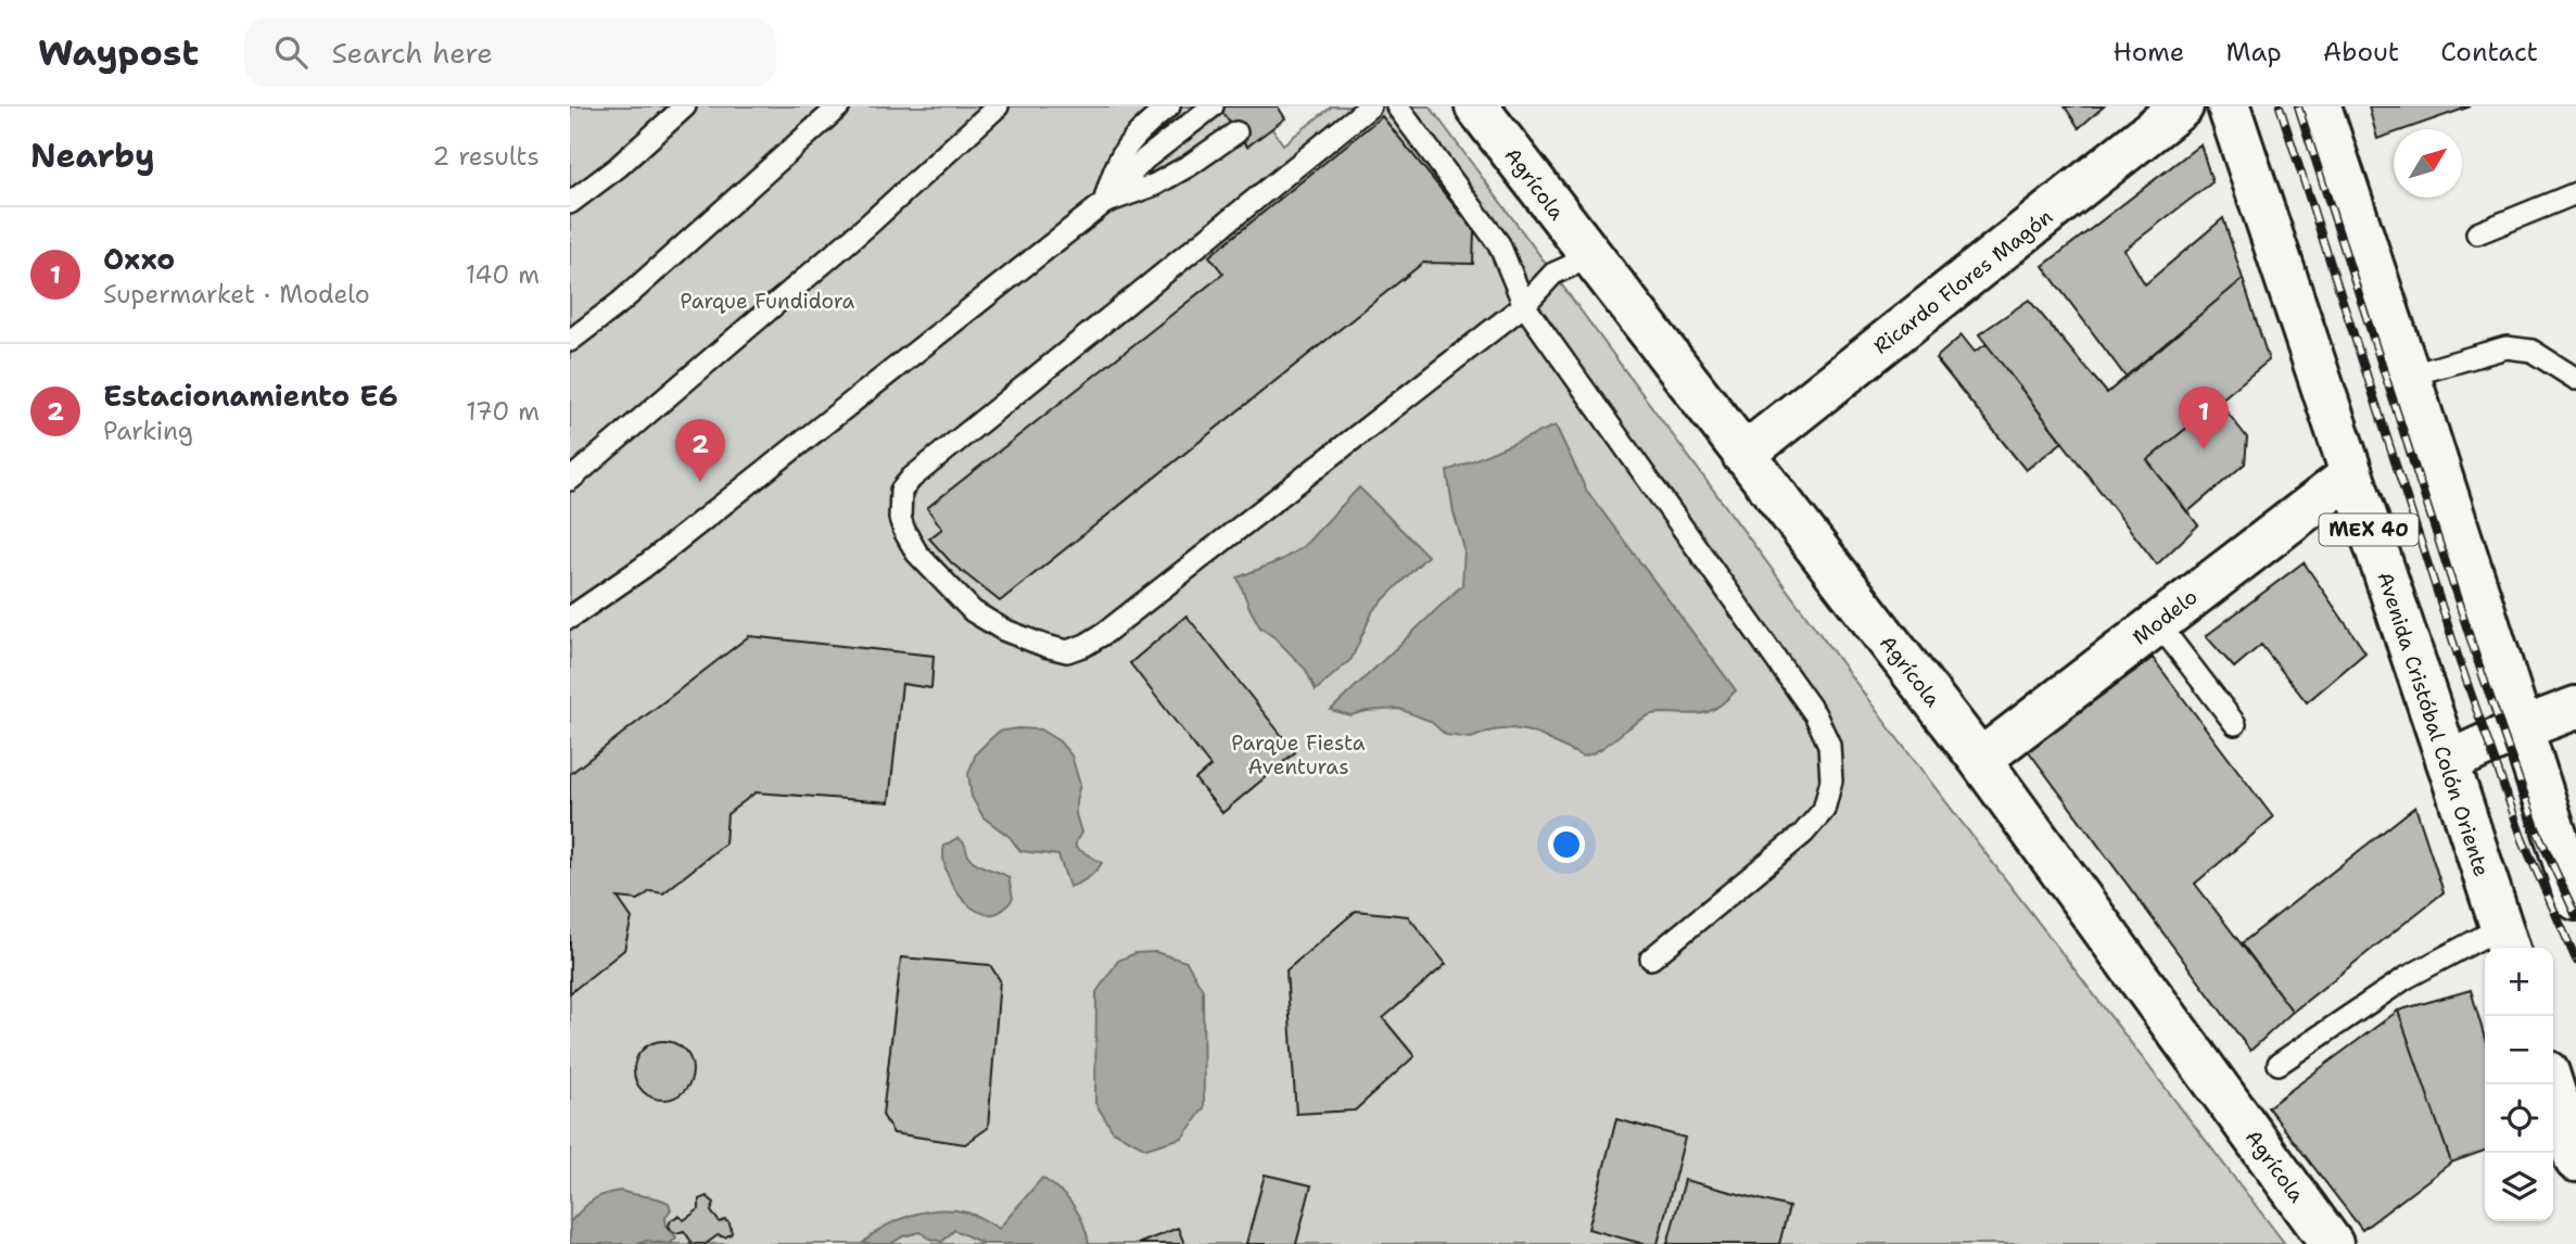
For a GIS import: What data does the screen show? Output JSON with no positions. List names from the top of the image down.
{
  "streets": {
    "street": [
      "Agrícola",
      "Ricardo Flores Magón",
      "MEX 40",
      "Modelo",
      "Avenida Cristóbal Colón Oriente"
    ]
  },
  "crossings": [
    ["Agrícola", "Ricardo Flores Magón"],
    ["Agrícola", "Modelo"],
    ["Modelo", "Avenida Cristóbal Colón Oriente"]
  ],
  "parks": ["Parque Fundidora", "Parque Fiesta Aventuras"],
  "north": "top right",
  "page": {
    "header": "Waypost",
    "search": "Search here",
    "nav": [
      "Home",
      "Map",
      "About",
      "Contact"
    ],
    "heading": ["Nearby", "2 results"],
    "list": [
      {
        "mark": "1",
        "name": "Oxxo",
        "note": "Supermarket · Modelo",
        "value": "140 m"
      },
      {
        "mark": "2",
        "name": "Estacionamiento E6",
        "note": "Parking",
        "value": "170 m"
      }
    ],
    "pins": ["1", "2"],
    "map_buttons": ["+", "−"]
  }
}
